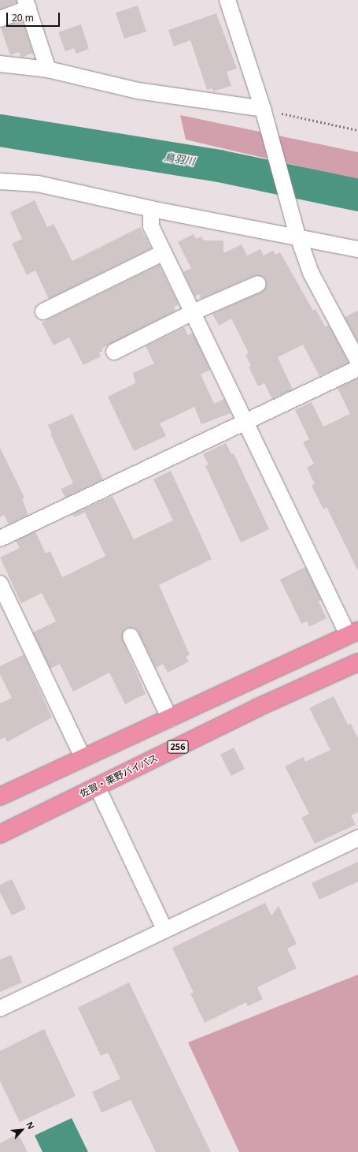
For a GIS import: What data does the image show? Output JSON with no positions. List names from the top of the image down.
{
  "streets": {
    "highway": ["256", "佐賀・粟野バイパス"]
  },
  "water": ["鳥羽川"],
  "scale_bar": "20 m",
  "north": "top right"
}
